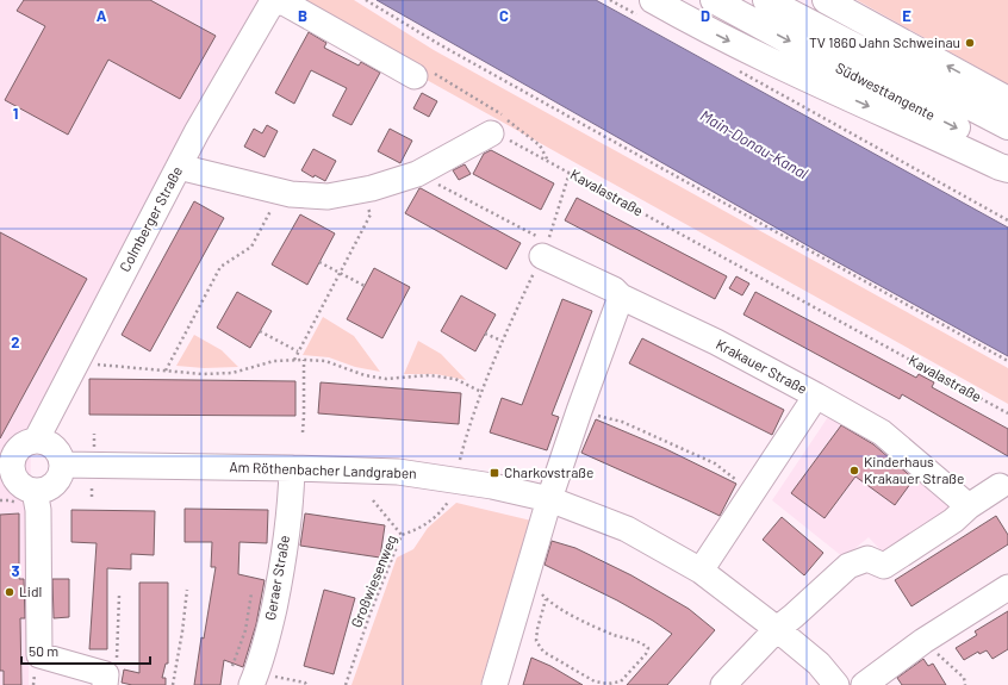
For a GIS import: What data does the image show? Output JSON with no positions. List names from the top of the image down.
{
  "streets": {
    "highway": ["Südwesttangente"],
    "street": [
      "Colmberger Straße",
      "Krakauer Straße",
      "Am Röthenbacher Landgraben",
      "Geraer Straße"
    ],
    "path": ["Kavalastraße", "Großwiesenweg"]
  },
  "crossings": [
    ["Kavalastraße", "Großwiesenweg"],
    ["Colmberger Straße", "Am Röthenbacher Landgraben"],
    ["Krakauer Straße", "Am Röthenbacher Landgraben"],
    ["Krakauer Straße", "Großwiesenweg"],
    ["Am Röthenbacher Landgraben", "Geraer Straße"],
    ["Am Röthenbacher Landgraben", "Großwiesenweg"]
  ],
  "water": ["Main-Donau-Kanal"],
  "places": {
    "other": ["TV 1860 Jahn Schweinau", "Kinderhaus Krakauer Straße", "Lidl"],
    "transit": ["Charkovstraße"]
  },
  "scale_bar": "50 m",
  "grid": {
    "columns": [
      "A",
      "B",
      "C",
      "D",
      "E"
    ],
    "rows": ["1", "2", "3"]
  }
}
